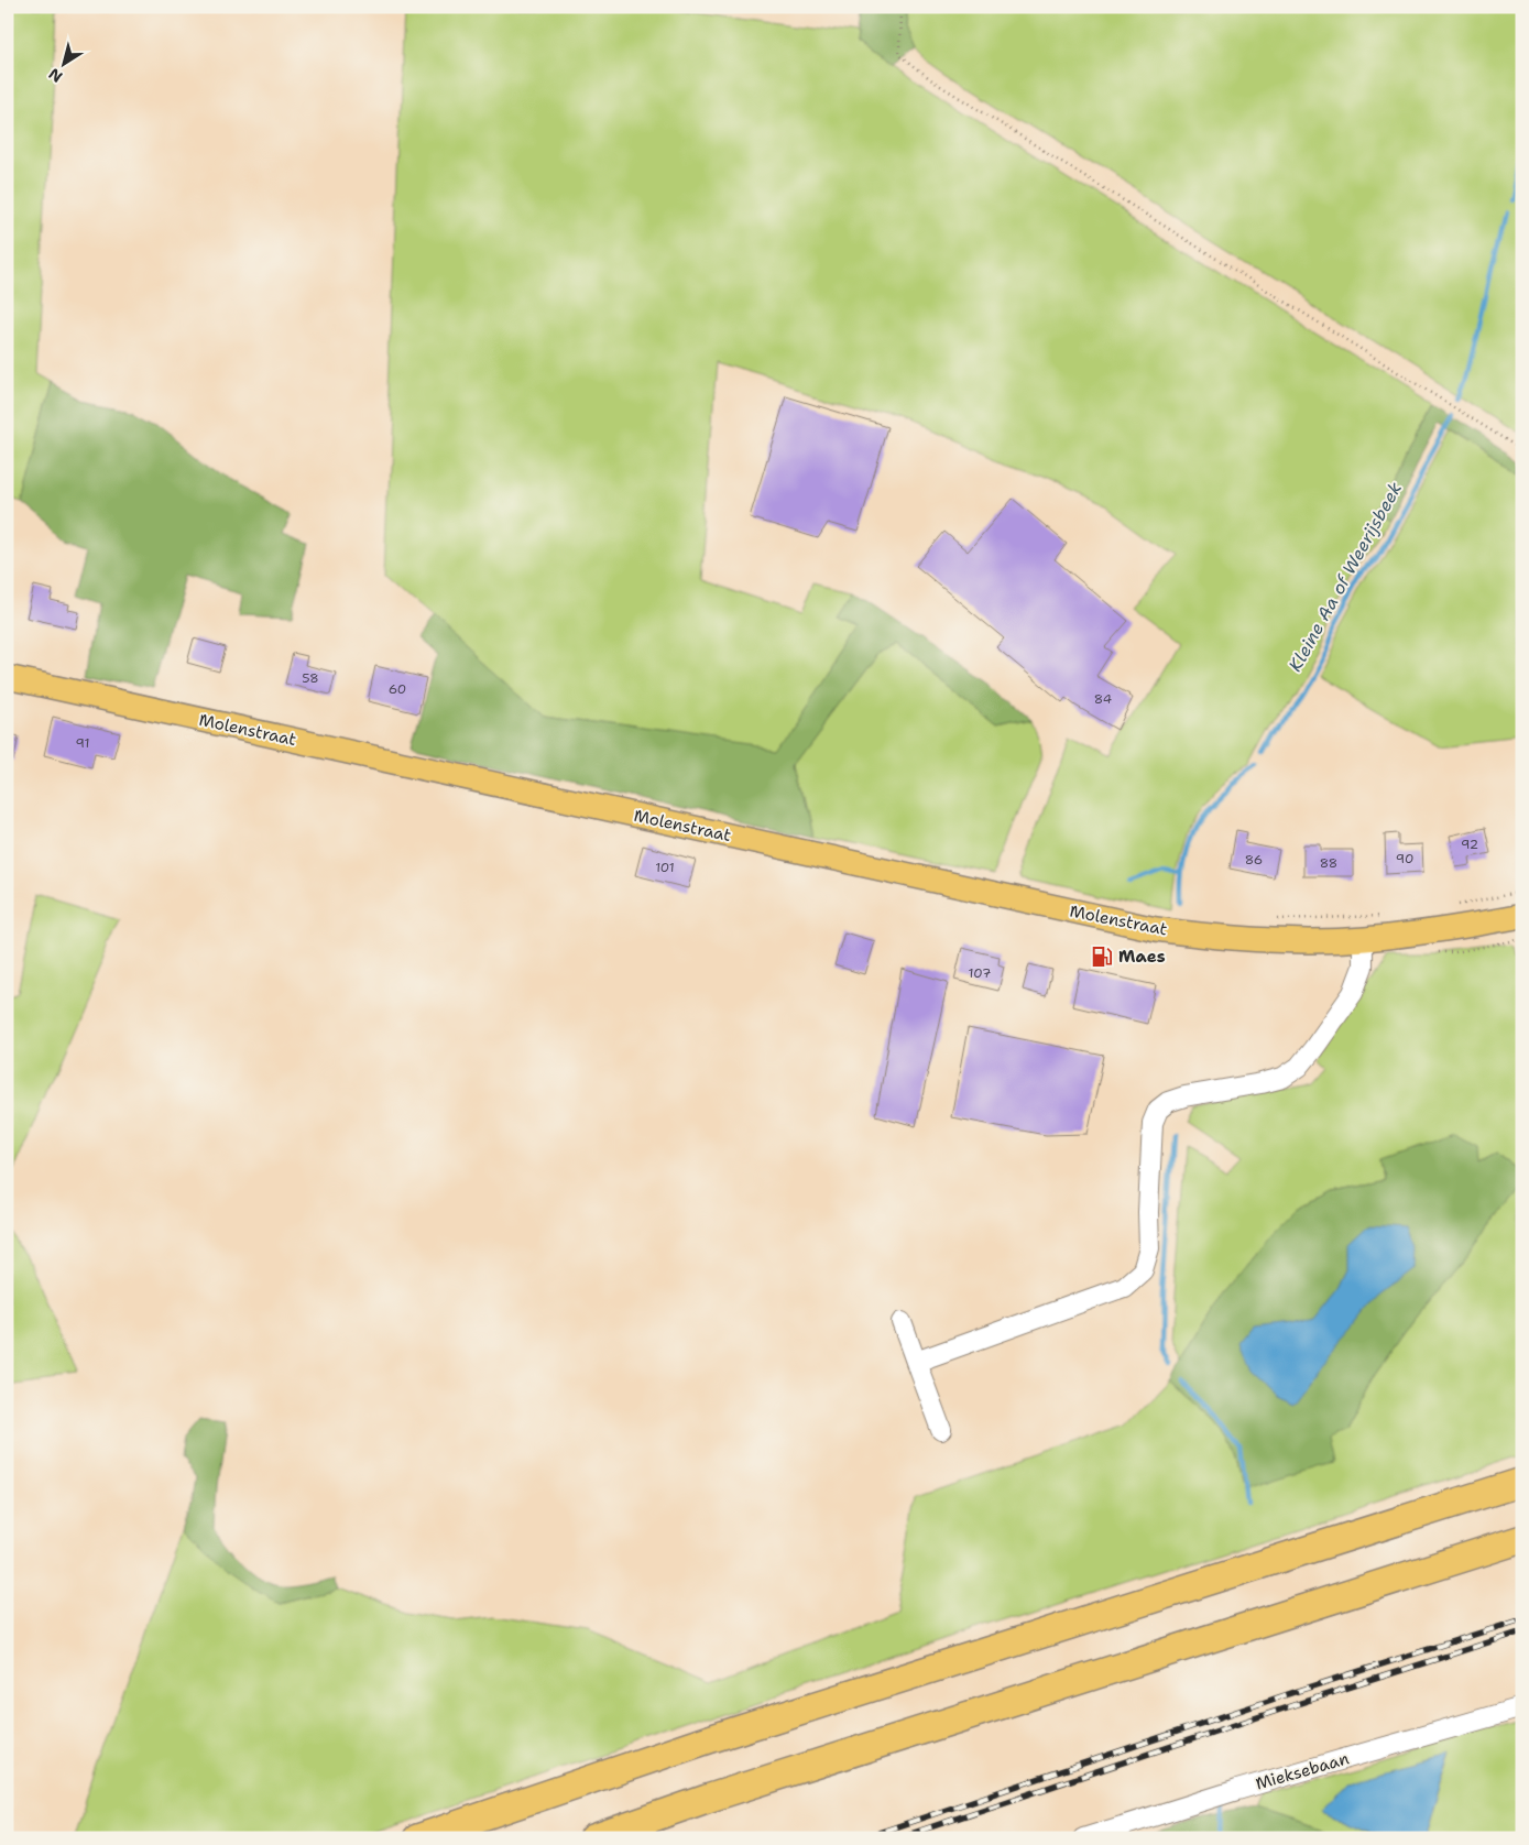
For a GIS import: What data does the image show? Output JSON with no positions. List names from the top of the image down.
{
  "streets": {
    "main road": ["Molenstraat"],
    "street": ["Mieksebaan"]
  },
  "water": ["Kleine Aa of Weerijsbeek"],
  "places": {
    "fuel station": ["Maes"]
  },
  "house_numbers": [
    "58",
    "60",
    "84",
    "91",
    "92",
    "90",
    "86",
    "88",
    "101",
    "107"
  ],
  "north": "bottom left"
}
